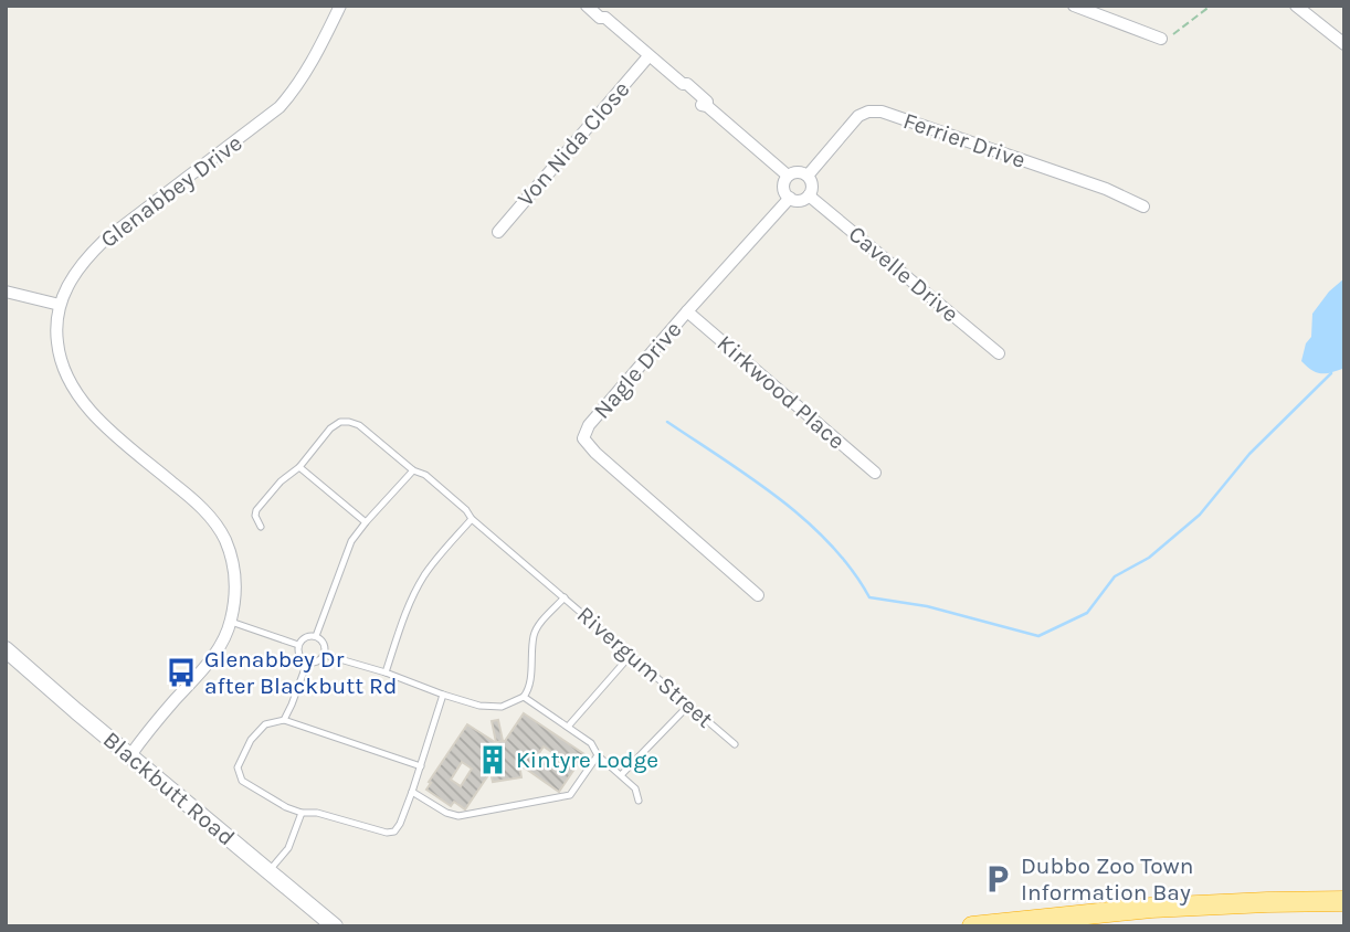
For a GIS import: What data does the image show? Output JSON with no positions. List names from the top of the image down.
{
  "streets": {
    "street": [
      "Ferrier Drive",
      "Von Nida Close",
      "Glenabbey Drive",
      "Cavelle Drive",
      "Nagle Drive",
      "Kirkwood Place",
      "Blackbutt Road"
    ],
    "lane": ["Rivergum Street"]
  },
  "crossings": [
    ["Ferrier Drive", "Cavelle Drive"],
    ["Ferrier Drive", "Nagle Drive"],
    ["Glenabbey Drive", "Blackbutt Road"],
    ["Cavelle Drive", "Nagle Drive"],
    ["Nagle Drive", "Kirkwood Place"]
  ],
  "places": {
    "bus stop": ["Glenabbey Dr after Blackbutt Rd"],
    "building": ["Kintyre Lodge"],
    "parking": ["Dubbo Zoo Town Information Bay"]
  }
}
